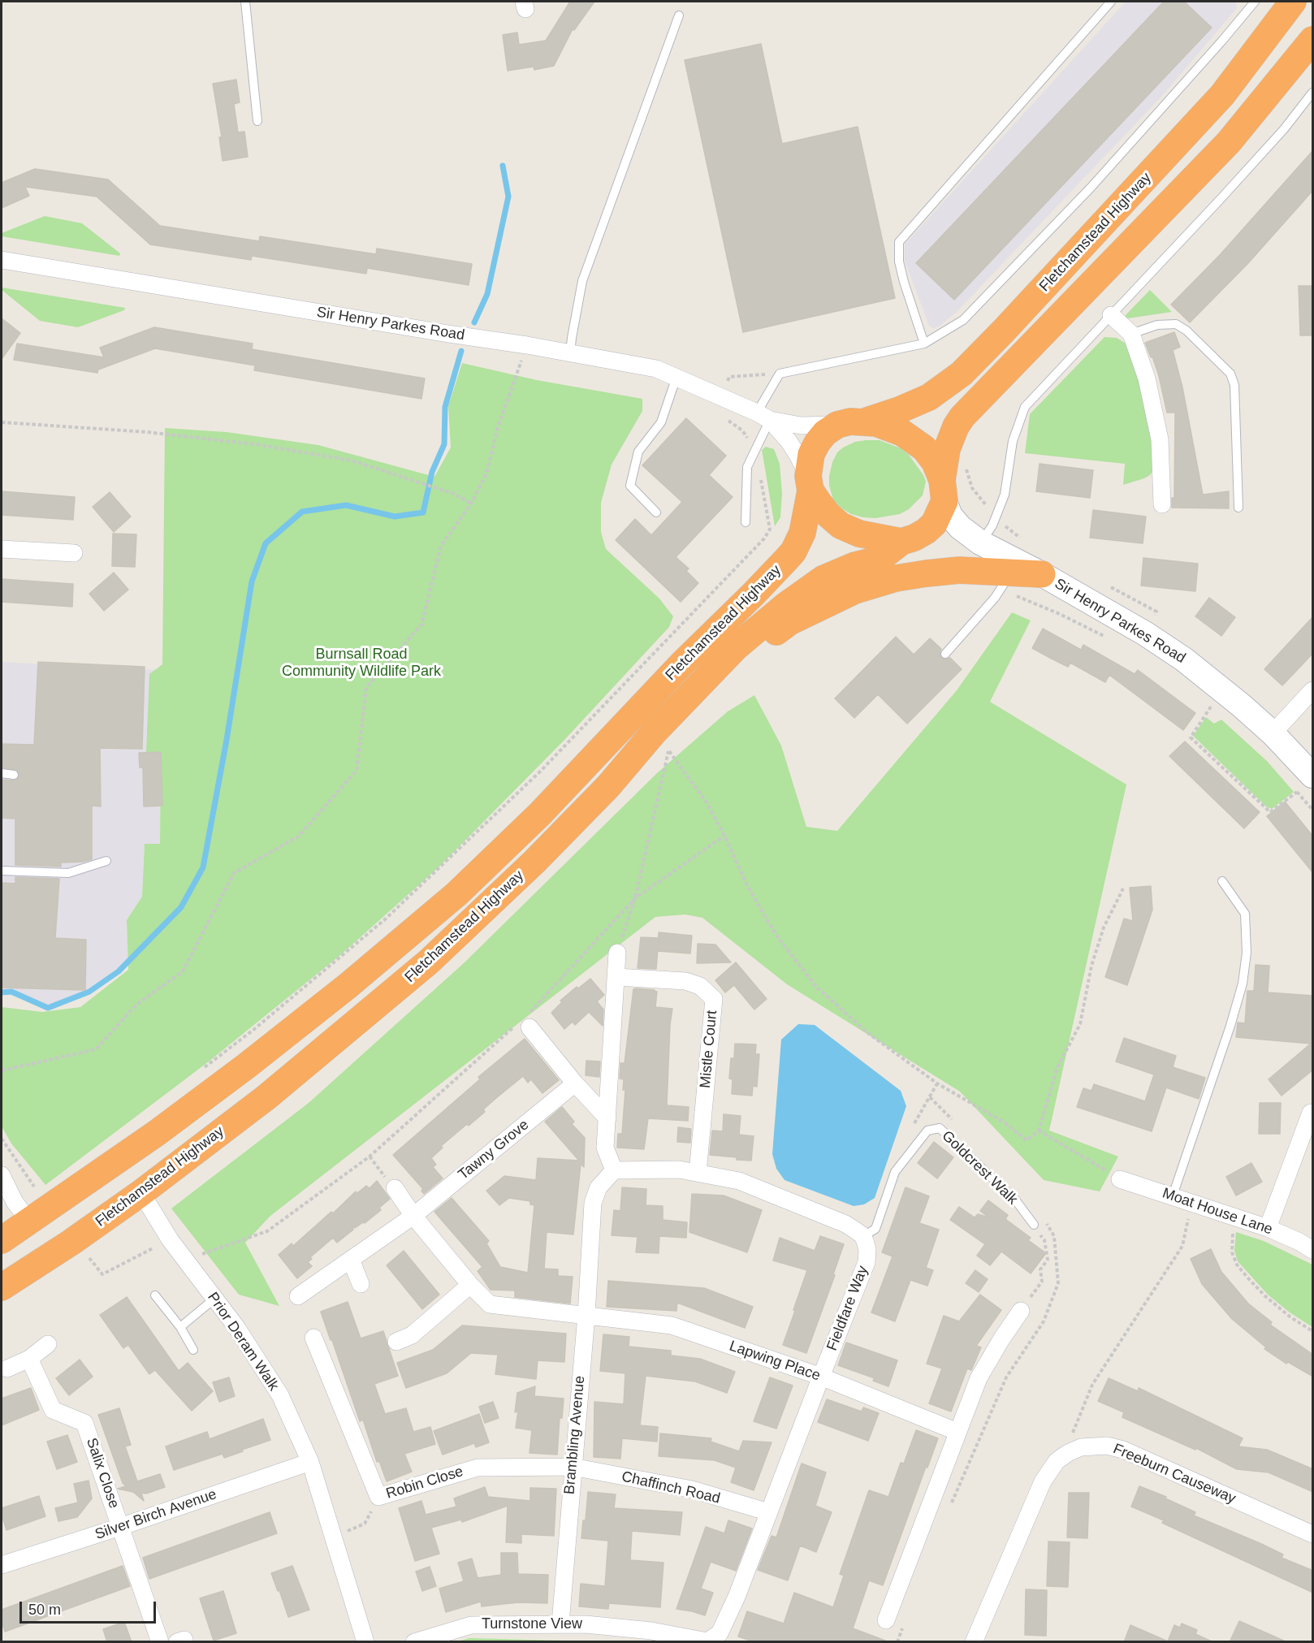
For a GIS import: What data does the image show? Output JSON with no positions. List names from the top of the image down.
{
  "streets": {
    "highway": ["Fletchamstead Highway"],
    "street": [
      "Sir Henry Parkes Road",
      "Mistle Court",
      "Tawny Grove",
      "Moat House Lane",
      "Fieldfare Way",
      "Prior Deram Walk",
      "Lapwing Place",
      "Brambling Avenue",
      "Salix Close",
      "Freeburn Causeway",
      "Robin Close",
      "Chaffinch Road",
      "Silver Birch Avenue",
      "Turnstone View"
    ],
    "lane": ["Goldcrest Walk"]
  },
  "crossings": [
    ["Fletchamstead Highway", "Sir Henry Parkes Road"],
    ["Fletchamstead Highway", "Prior Deram Walk"],
    ["Goldcrest Walk", "Fieldfare Way"],
    ["Fieldfare Way", "Lapwing Place"],
    ["Fieldfare Way", "Chaffinch Road"],
    ["Fieldfare Way", "Turnstone View"],
    ["Prior Deram Walk", "Silver Birch Avenue"],
    ["Lapwing Place", "Brambling Avenue"],
    ["Brambling Avenue", "Robin Close"],
    ["Brambling Avenue", "Chaffinch Road"],
    ["Brambling Avenue", "Turnstone View"],
    ["Salix Close", "Silver Birch Avenue"],
    ["Robin Close", "Chaffinch Road"]
  ],
  "parks": ["Burnsall Road Community Wildlife Park"],
  "scale_bar": "50 m"
}
